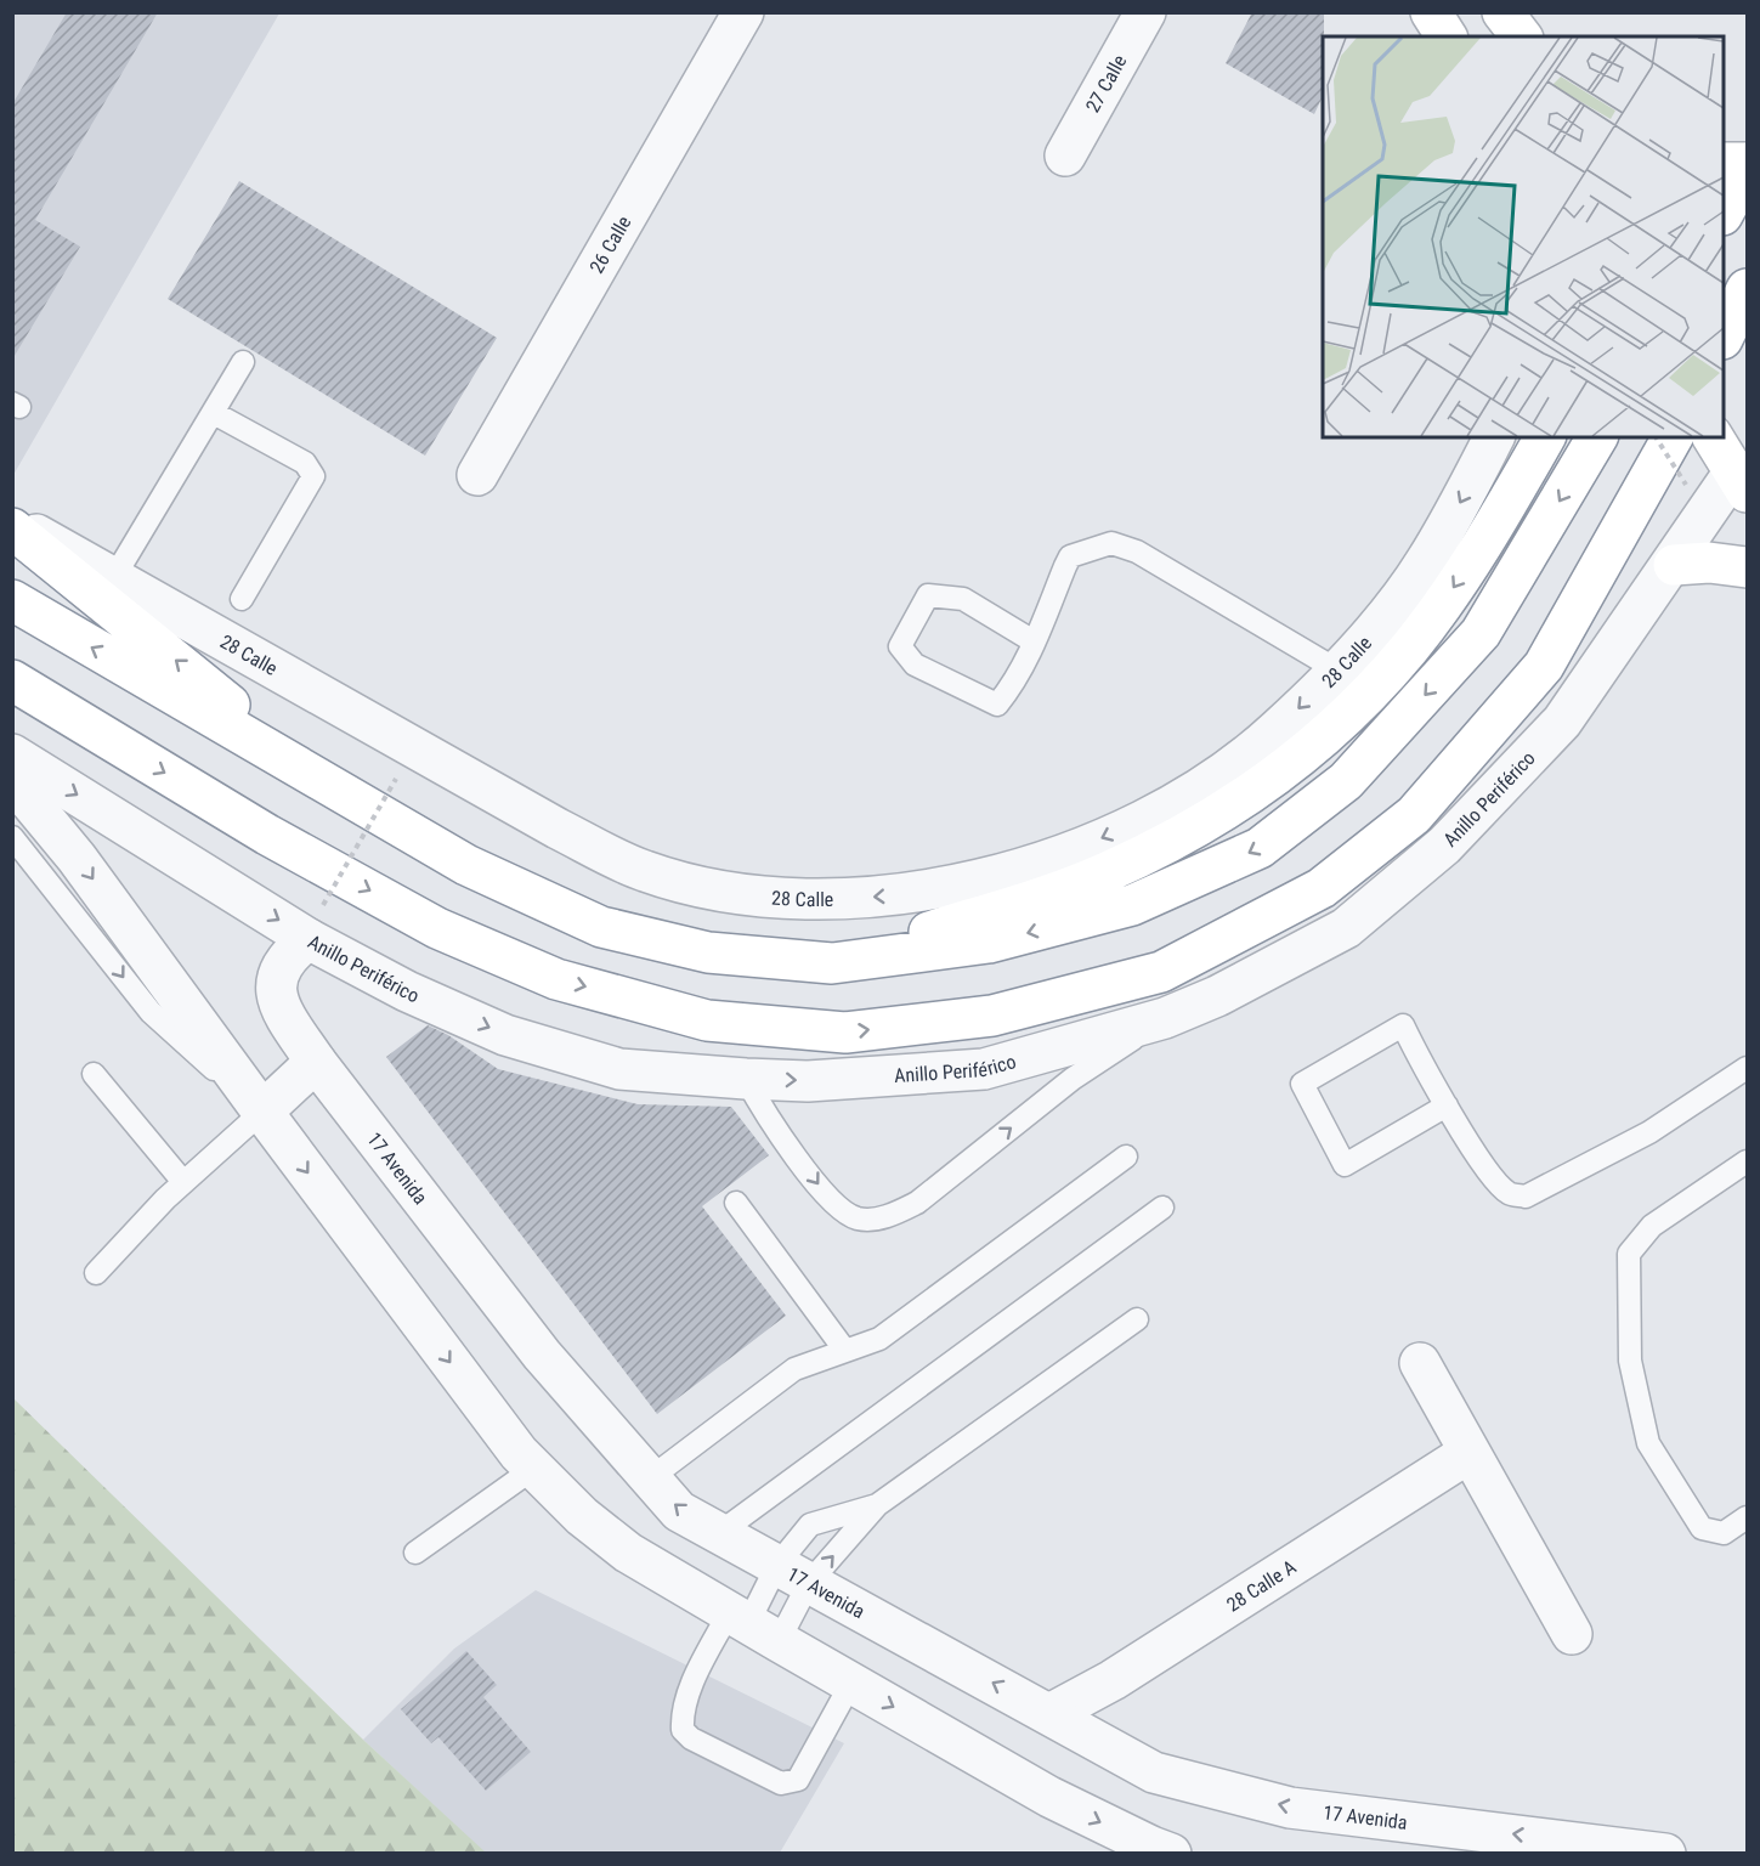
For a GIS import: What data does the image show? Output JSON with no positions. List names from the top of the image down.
{
  "streets": {
    "main road": ["Anillo Periférico"],
    "street": [
      "27 Calle",
      "26 Calle",
      "28 Calle",
      "17 Avenida",
      "28 Calle A"
    ]
  },
  "crossings": [
    ["Anillo Periférico", "17 Avenida"],
    ["17 Avenida", "28 Calle A"]
  ],
  "one_way": ["28 Calle", "Anillo Periférico"]
}
